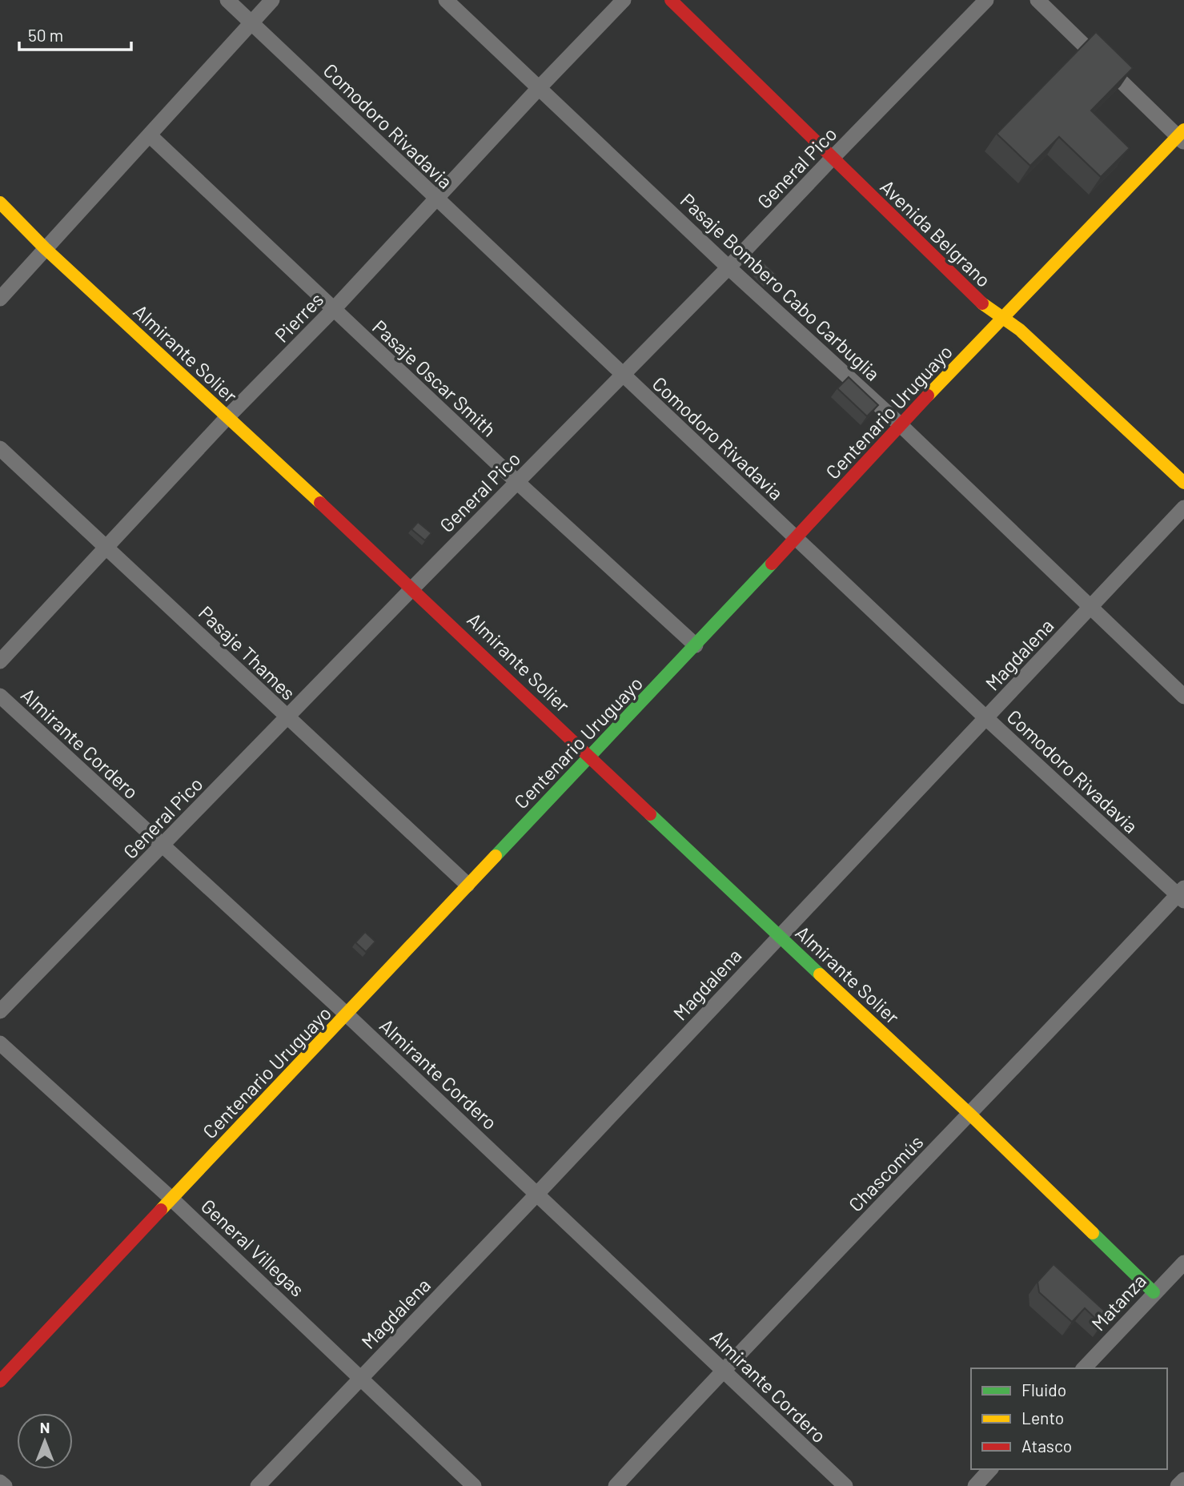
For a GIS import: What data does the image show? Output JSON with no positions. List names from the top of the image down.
{
  "streets": {
    "street": [
      "Comodoro Rivadavia",
      "General Pico",
      "Avenida Belgrano",
      "Pasaje Bombero Cabo Carbuglia",
      "Pierres",
      "Almirante Solier",
      "Pasaje Oscar Smith",
      "Centenario Uruguayo",
      "Pasaje Thames",
      "Magdalena",
      "Almirante Cordero",
      "Chascomús",
      "General Villegas",
      "Matanza"
    ]
  },
  "crossings": [
    ["Comodoro Rivadavia", "General Pico"],
    ["Comodoro Rivadavia", "Pierres"],
    ["Comodoro Rivadavia", "Centenario Uruguayo"],
    ["Comodoro Rivadavia", "Magdalena"],
    ["Comodoro Rivadavia", "Chascomús"],
    ["General Pico", "Avenida Belgrano"],
    ["General Pico", "Pasaje Bombero Cabo Carbuglia"],
    ["General Pico", "Almirante Solier"],
    ["General Pico", "Pasaje Oscar Smith"],
    ["General Pico", "Pasaje Thames"],
    ["General Pico", "Almirante Cordero"],
    ["Avenida Belgrano", "Centenario Uruguayo"],
    ["Pasaje Bombero Cabo Carbuglia", "Pierres"],
    ["Pasaje Bombero Cabo Carbuglia", "Centenario Uruguayo"],
    ["Pasaje Bombero Cabo Carbuglia", "Magdalena"],
    ["Pierres", "Almirante Solier"],
    ["Pierres", "Pasaje Oscar Smith"],
    ["Pierres", "Pasaje Thames"],
    ["Almirante Solier", "Centenario Uruguayo"],
    ["Almirante Solier", "Magdalena"],
    ["Almirante Solier", "Chascomús"],
    ["Almirante Solier", "Matanza"],
    ["Pasaje Oscar Smith", "Centenario Uruguayo"],
    ["Centenario Uruguayo", "Pasaje Thames"],
    ["Centenario Uruguayo", "Almirante Cordero"],
    ["Centenario Uruguayo", "General Villegas"],
    ["Magdalena", "Almirante Cordero"],
    ["Magdalena", "General Villegas"],
    ["Almirante Cordero", "Chascomús"]
  ],
  "legend": ["Fluido", "Lento", "Atasco"],
  "scale_bar": "50 m",
  "north": "top"
}
